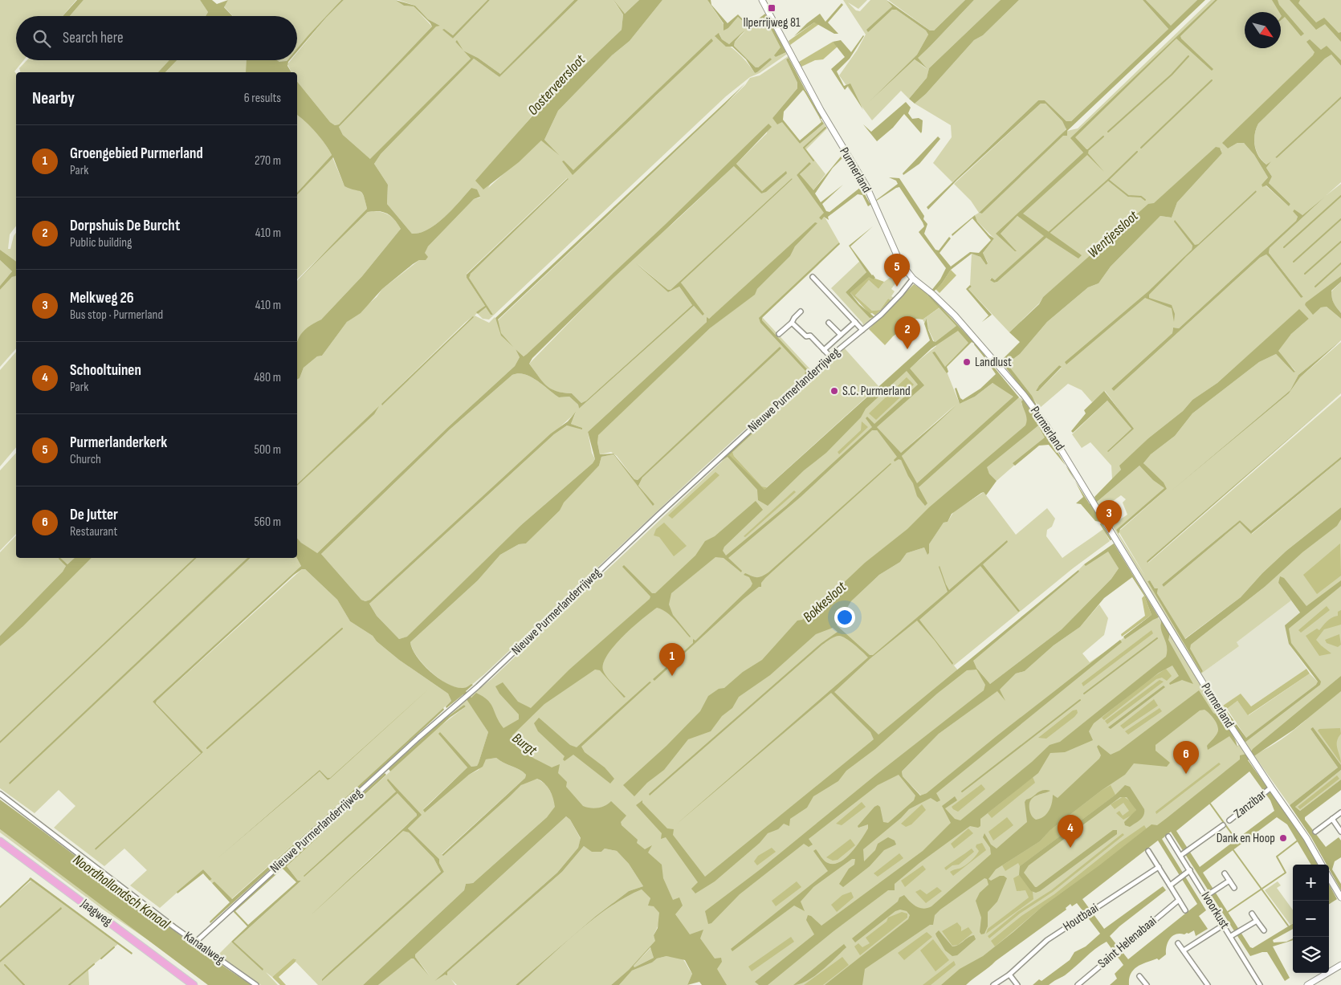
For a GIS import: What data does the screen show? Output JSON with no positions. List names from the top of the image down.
{
  "streets": {
    "main road": ["Jaagweg"],
    "street": [
      "Purmerland",
      "Nieuwe Purmerlanderrijweg",
      "Zanzibar",
      "Ivoorkust",
      "Houtbaai",
      "Saint Helenabaai",
      "Kanaalweg"
    ]
  },
  "crossings": [
    ["Purmerland", "Nieuwe Purmerlanderrijweg"],
    ["Purmerland", "Zanzibar"],
    ["Nieuwe Purmerlanderrijweg", "Kanaalweg"]
  ],
  "water": [
    "Oosterveersloot",
    "Wentjessloot",
    "Bokkesloot",
    "Burgt",
    "Noordhollandsch Kanaal"
  ],
  "places": {
    "transit": ["Ilperrijweg 81"],
    "other": ["Landlust", "S.C. Purmerland", "Dank en Hoop"]
  },
  "north": "bottom right",
  "page": {
    "search": "Search here",
    "heading": ["Nearby", "6 results"],
    "list": [
      {
        "mark": "1",
        "name": "Groengebied Purmerland",
        "note": "Park",
        "value": "270 m"
      },
      {
        "mark": "2",
        "name": "Dorpshuis De Burcht",
        "note": "Public building",
        "value": "410 m"
      },
      {
        "mark": "3",
        "name": "Melkweg 26",
        "note": "Bus stop · Purmerland",
        "value": "410 m"
      },
      {
        "mark": "4",
        "name": "Schooltuinen",
        "note": "Park",
        "value": "480 m"
      },
      {
        "mark": "5",
        "name": "Purmerlanderkerk",
        "note": "Church",
        "value": "500 m"
      },
      {
        "mark": "6",
        "name": "De Jutter",
        "note": "Restaurant",
        "value": "560 m"
      }
    ],
    "pins": [
      "5",
      "2",
      "3",
      "1",
      "6",
      "4"
    ],
    "map_buttons": ["+", "−"]
  }
}
